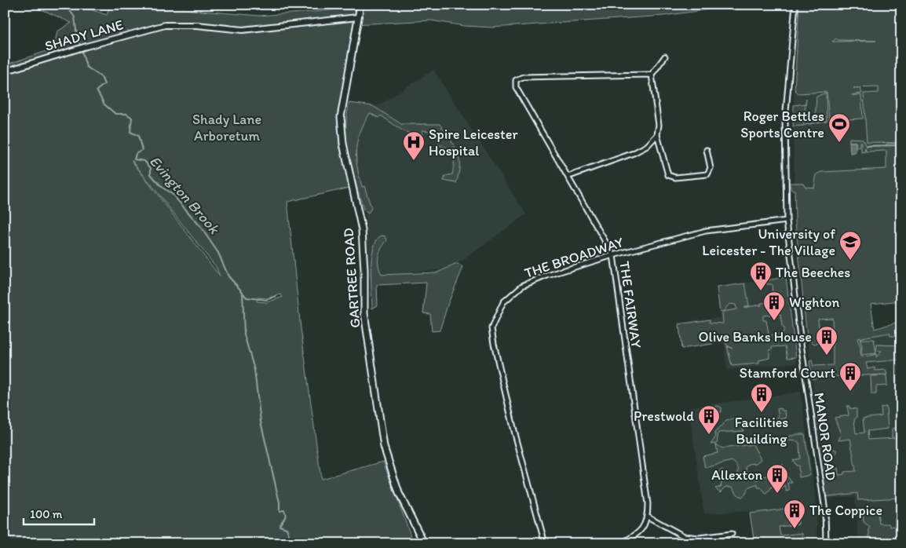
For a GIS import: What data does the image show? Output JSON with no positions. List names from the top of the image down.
{
  "streets": {
    "main road": ["GARTREE ROAD"],
    "street": [
      "SHADY LANE",
      "THE BROADWAY",
      "THE FAIRWAY",
      "MANOR ROAD"
    ]
  },
  "crossings": [
    ["SHADY LANE", "GARTREE ROAD"],
    ["THE BROADWAY", "THE FAIRWAY"],
    ["THE BROADWAY", "MANOR ROAD"]
  ],
  "water": ["Evington Brook"],
  "parks": ["Shady Lane Arboretum"],
  "places": {
    "sports": ["Roger Bettles Sports Centre"],
    "hospital": ["Spire Leicester Hospital"],
    "school or university": ["University of Leicester - The Village"],
    "building": [
      "The Beeches",
      "Wighton",
      "Olive Banks House",
      "Stamford Court",
      "Facilities Building",
      "Prestwold",
      "Allexton",
      "The Coppice"
    ]
  },
  "scale_bar": "100 m"
}
